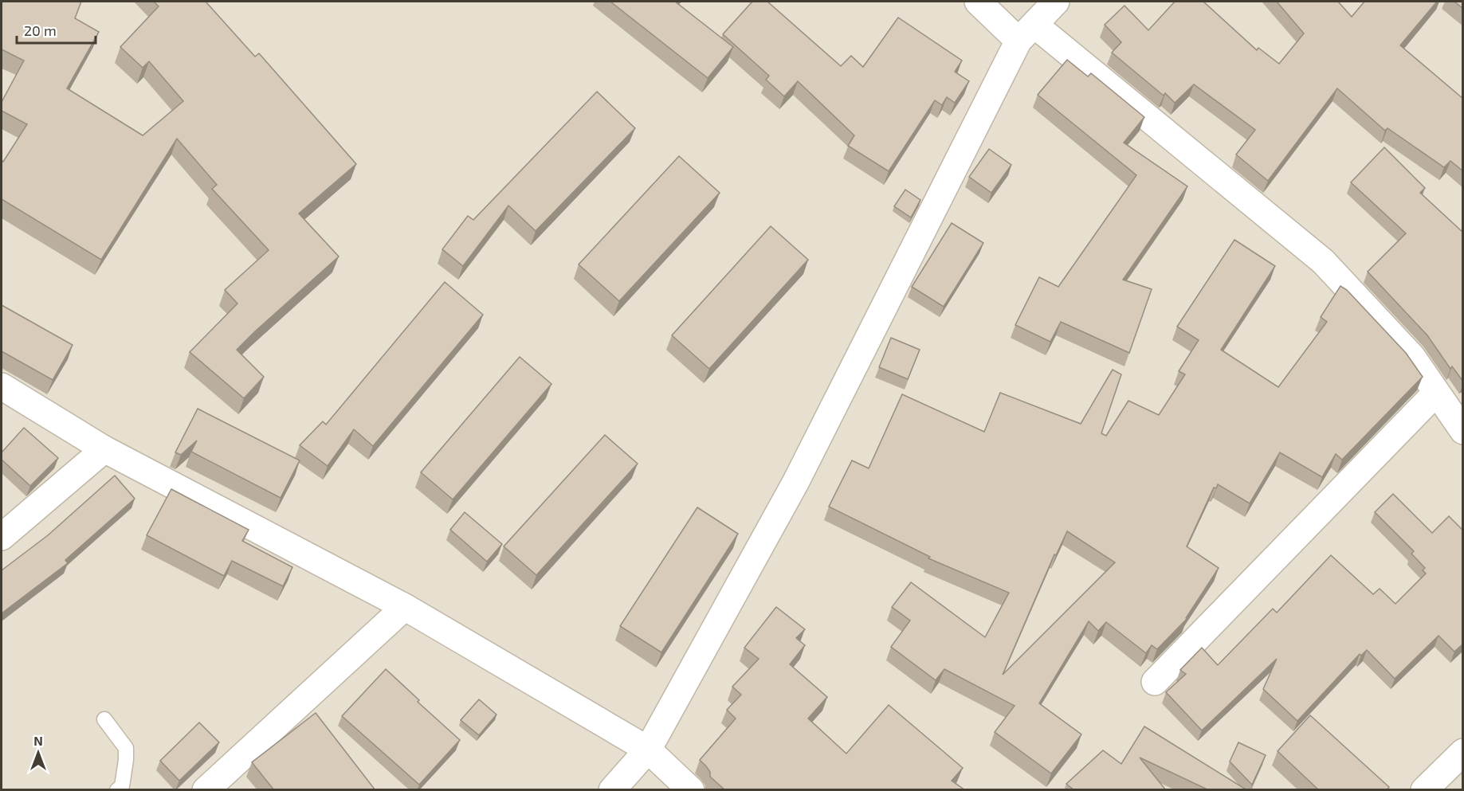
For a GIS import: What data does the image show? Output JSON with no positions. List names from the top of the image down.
{
  "scale_bar": "20 m",
  "north": "top"
}
